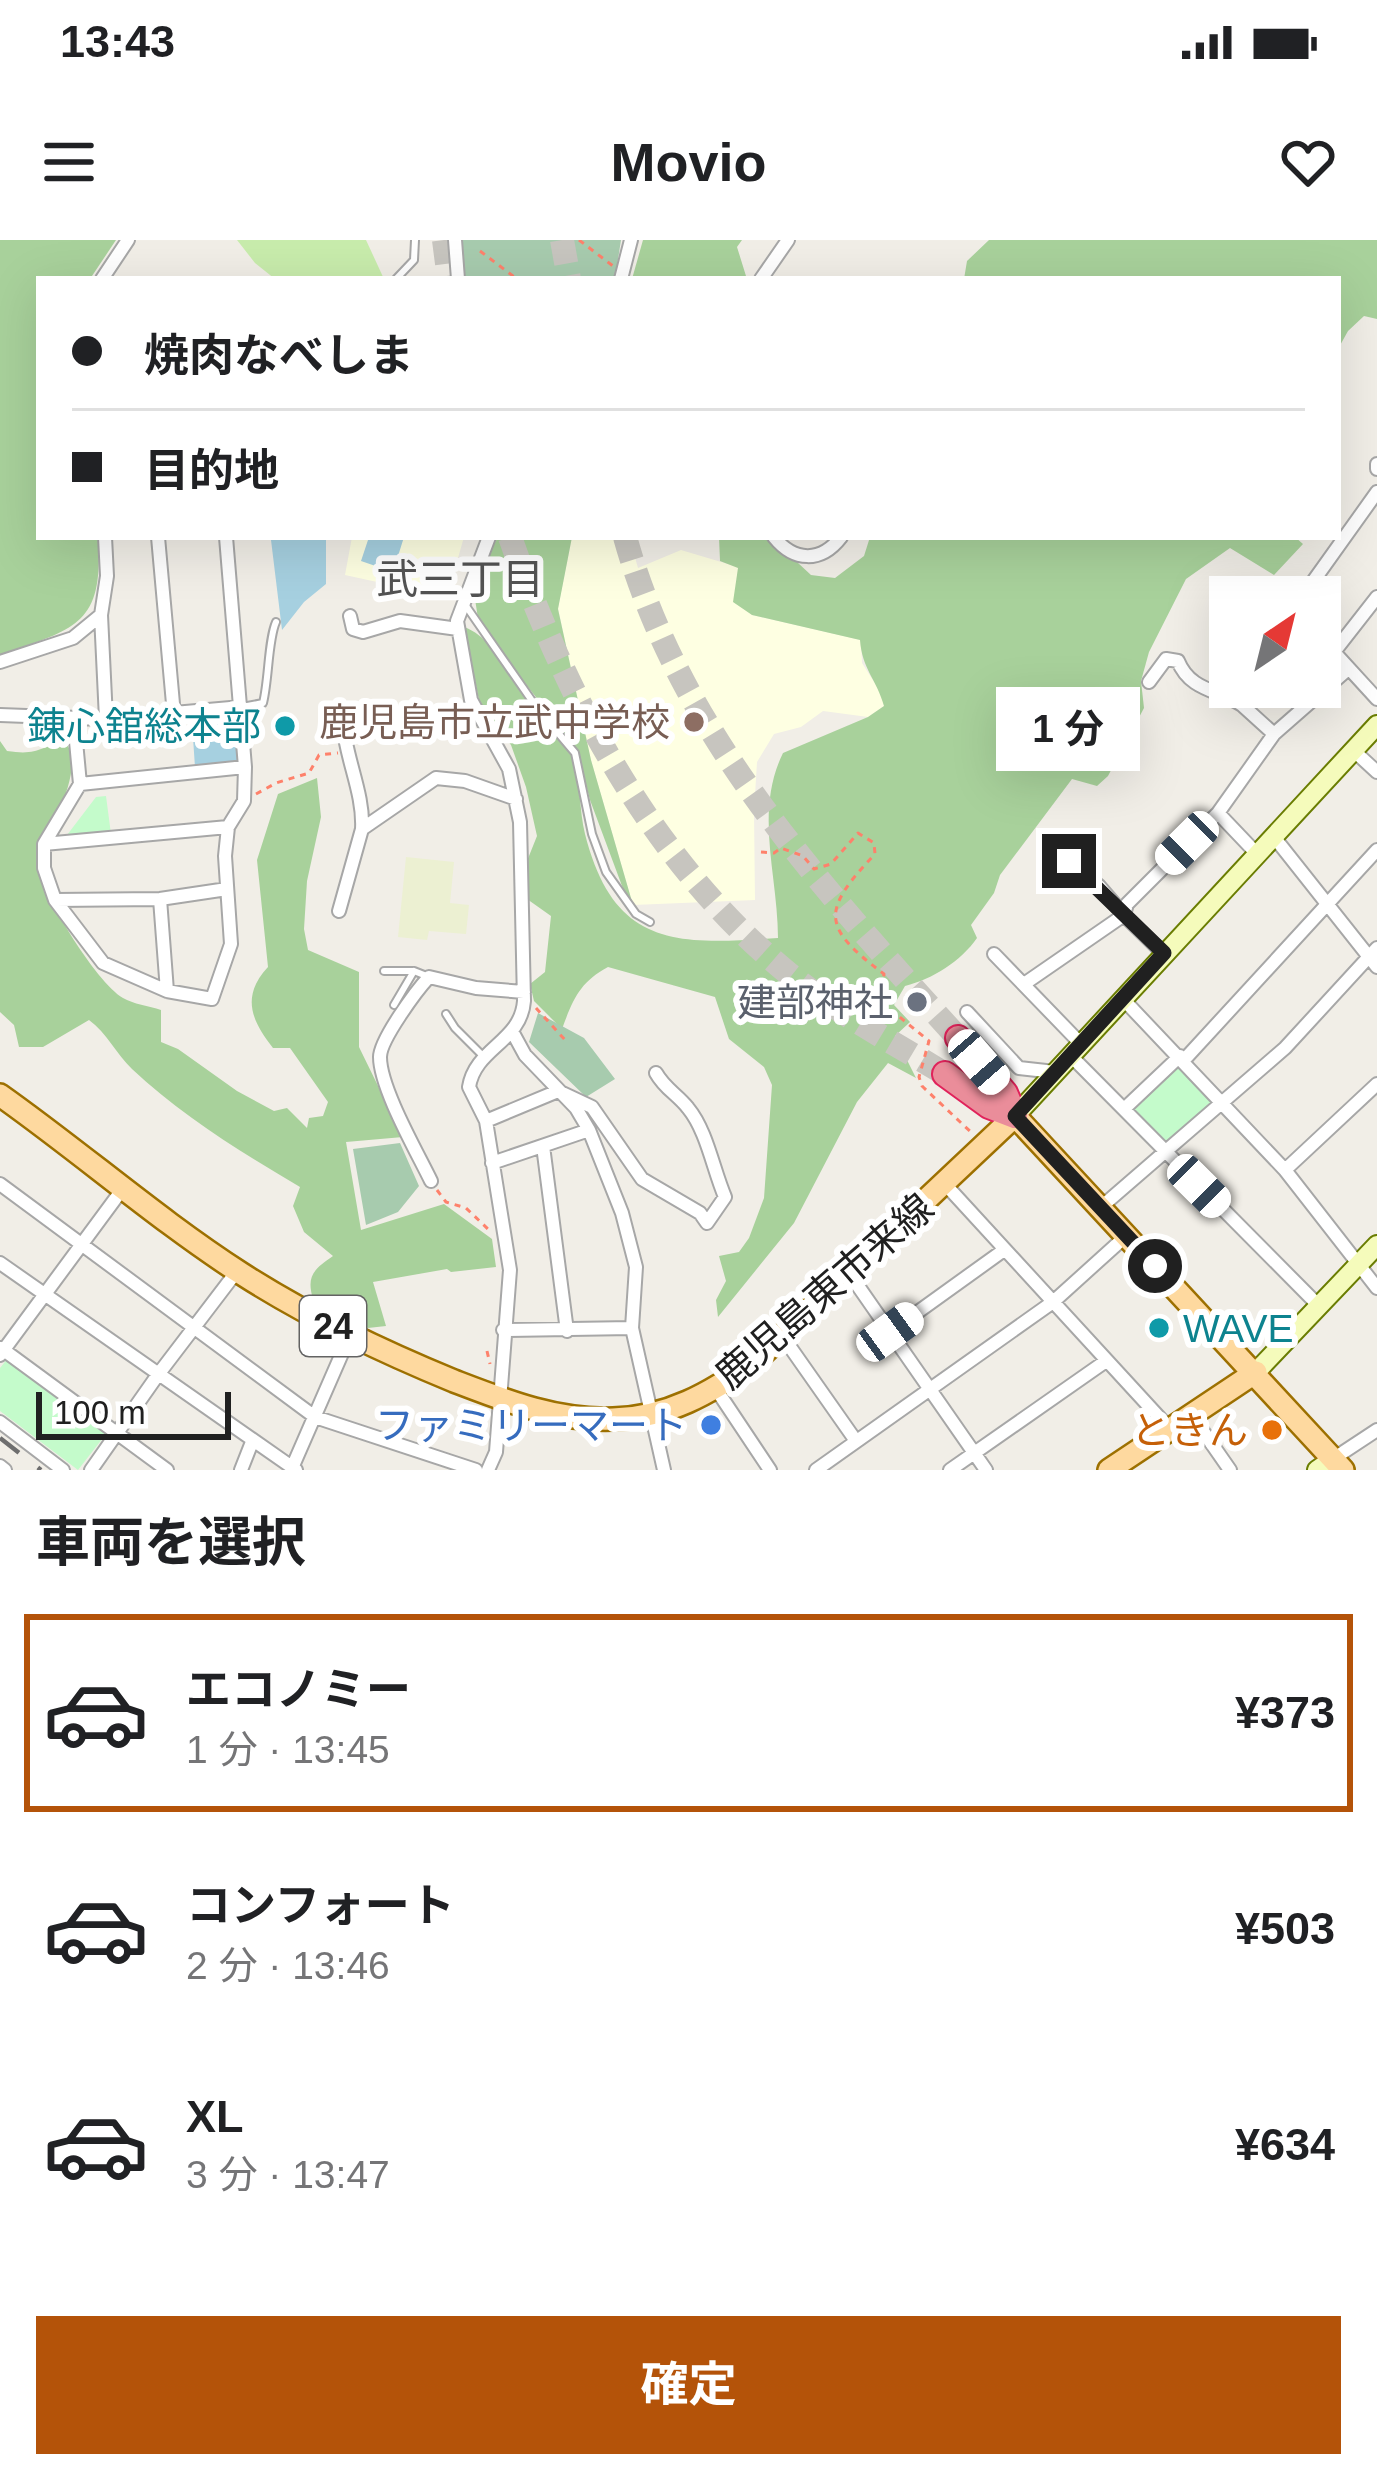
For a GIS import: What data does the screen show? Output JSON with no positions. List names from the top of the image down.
{
  "streets": {
    "main road": ["鹿児島東市来線", "24"]
  },
  "districts": ["武三丁目"],
  "places": [
    "鹿児島市立武中学校",
    "錬心舘総本部",
    "建部神社",
    "WAVE",
    "ファミリーマート",
    "ときん"
  ],
  "scale_bar": "100 m",
  "north": "top right",
  "page": {
    "status": "13:43",
    "header": "Movio",
    "banner": ["焼肉なべしま", "目的地"],
    "bubble": "1 分",
    "scale": "100 m",
    "heading": "車両を選択",
    "list": [
      {
        "name": "エコノミー",
        "note": "1 分 · 13:45",
        "value": "¥373"
      },
      {
        "name": "コンフォート",
        "note": "2 分 · 13:46",
        "value": "¥503"
      },
      {
        "name": "XL",
        "note": "3 分 · 13:47",
        "value": "¥634"
      }
    ],
    "buttons": "確定"
  }
}
